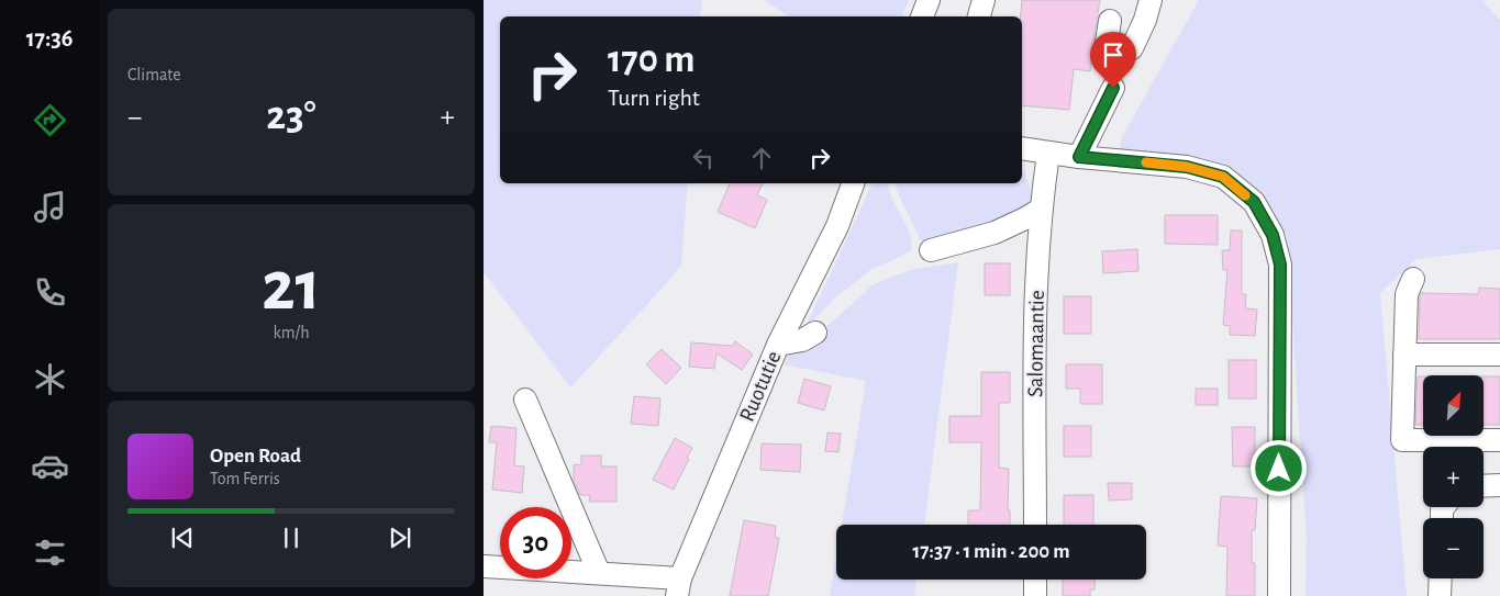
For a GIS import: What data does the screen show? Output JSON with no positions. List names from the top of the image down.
{
  "streets": {
    "street": ["Salomaantie", "Ruotutie"]
  },
  "north": "top right",
  "page": {
    "tabs": "17:36",
    "tile": [
      "Climate",
      ["21", "km/h"]
    ],
    "turn": ["170 m", "Turn right"],
    "heat": ["−", "23°", "+"],
    "map_buttons": ["+", "−"],
    "song": ["Open Road", "Tom Ferris"],
    "limit": "30",
    "trip": "17:37 · 1 min · 200 m"
  }
}
